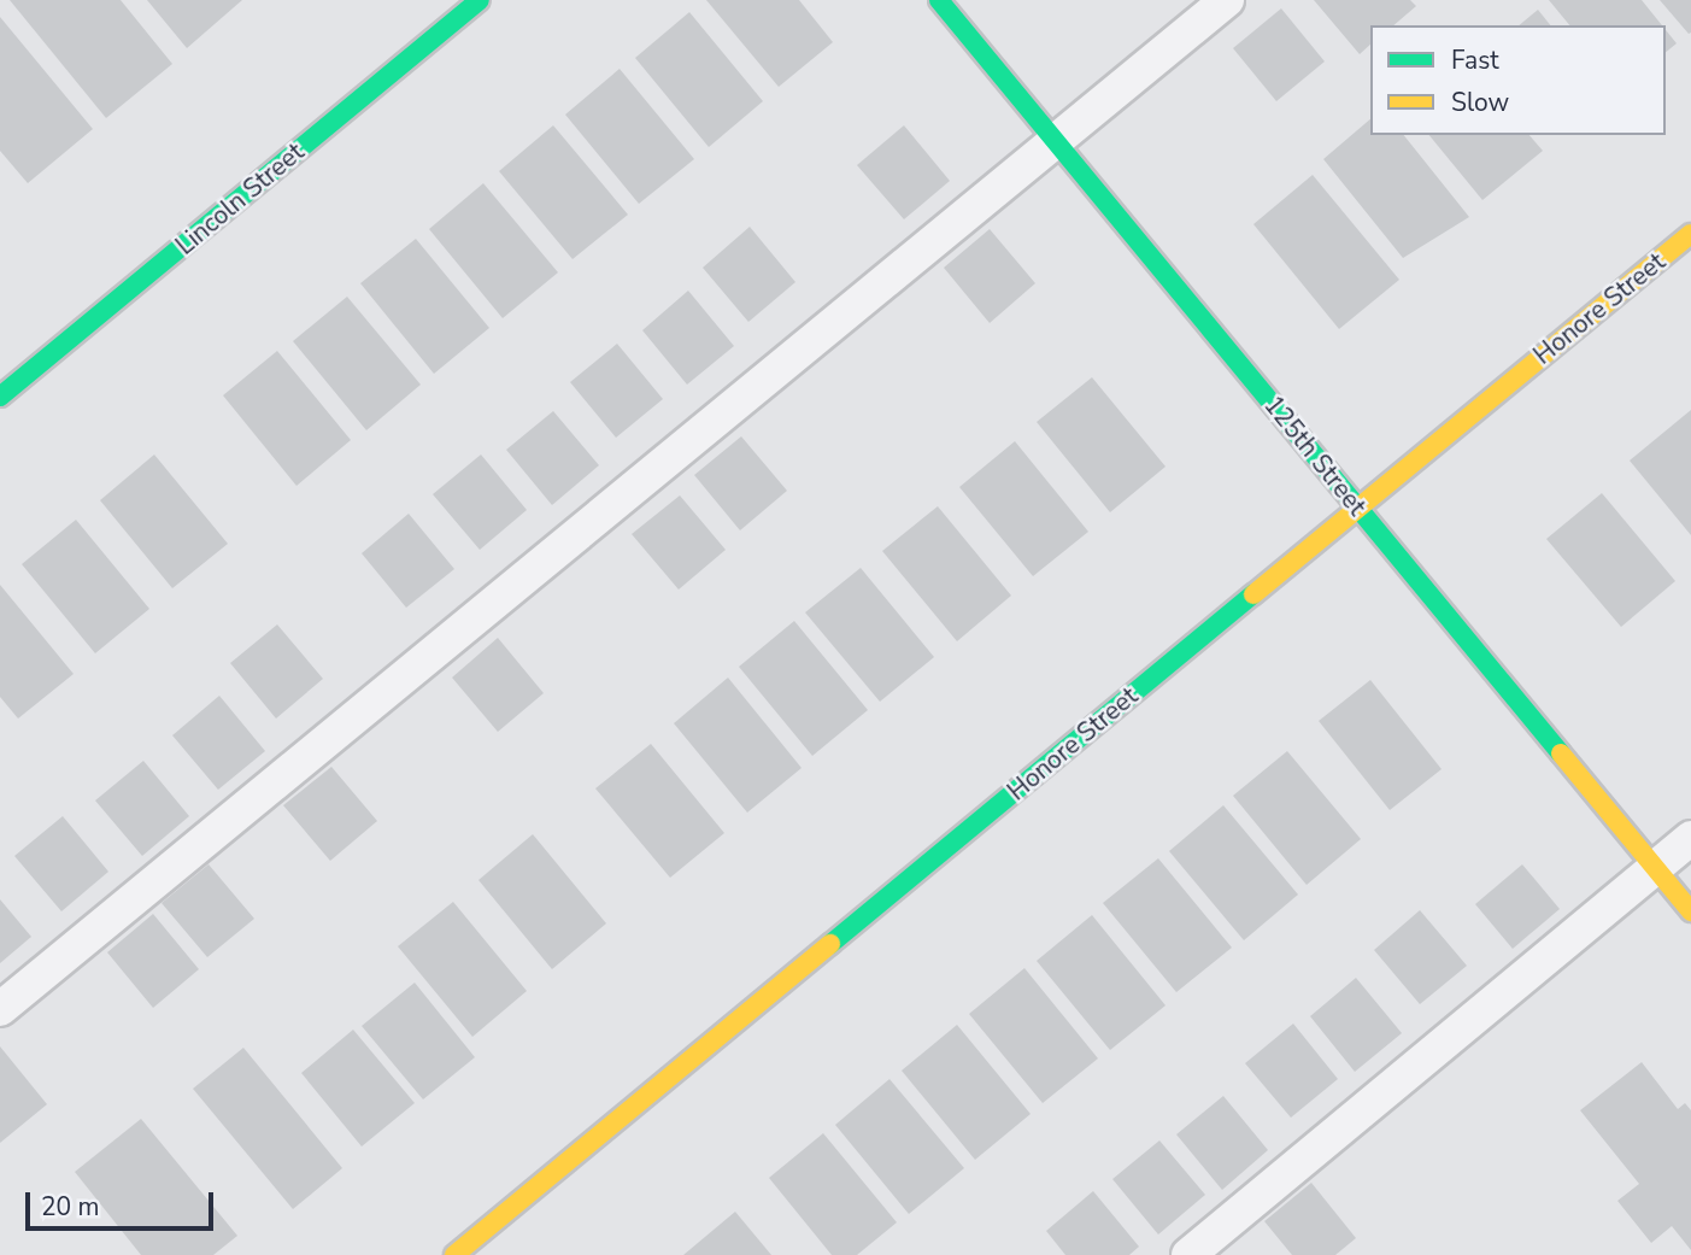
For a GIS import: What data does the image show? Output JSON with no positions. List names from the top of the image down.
{
  "streets": {
    "street": ["Lincoln Street", "Honore Street", "125th Street"]
  },
  "crossings": [
    ["Honore Street", "125th Street"]
  ],
  "legend": ["Fast", "Slow"],
  "scale_bar": "20 m"
}
